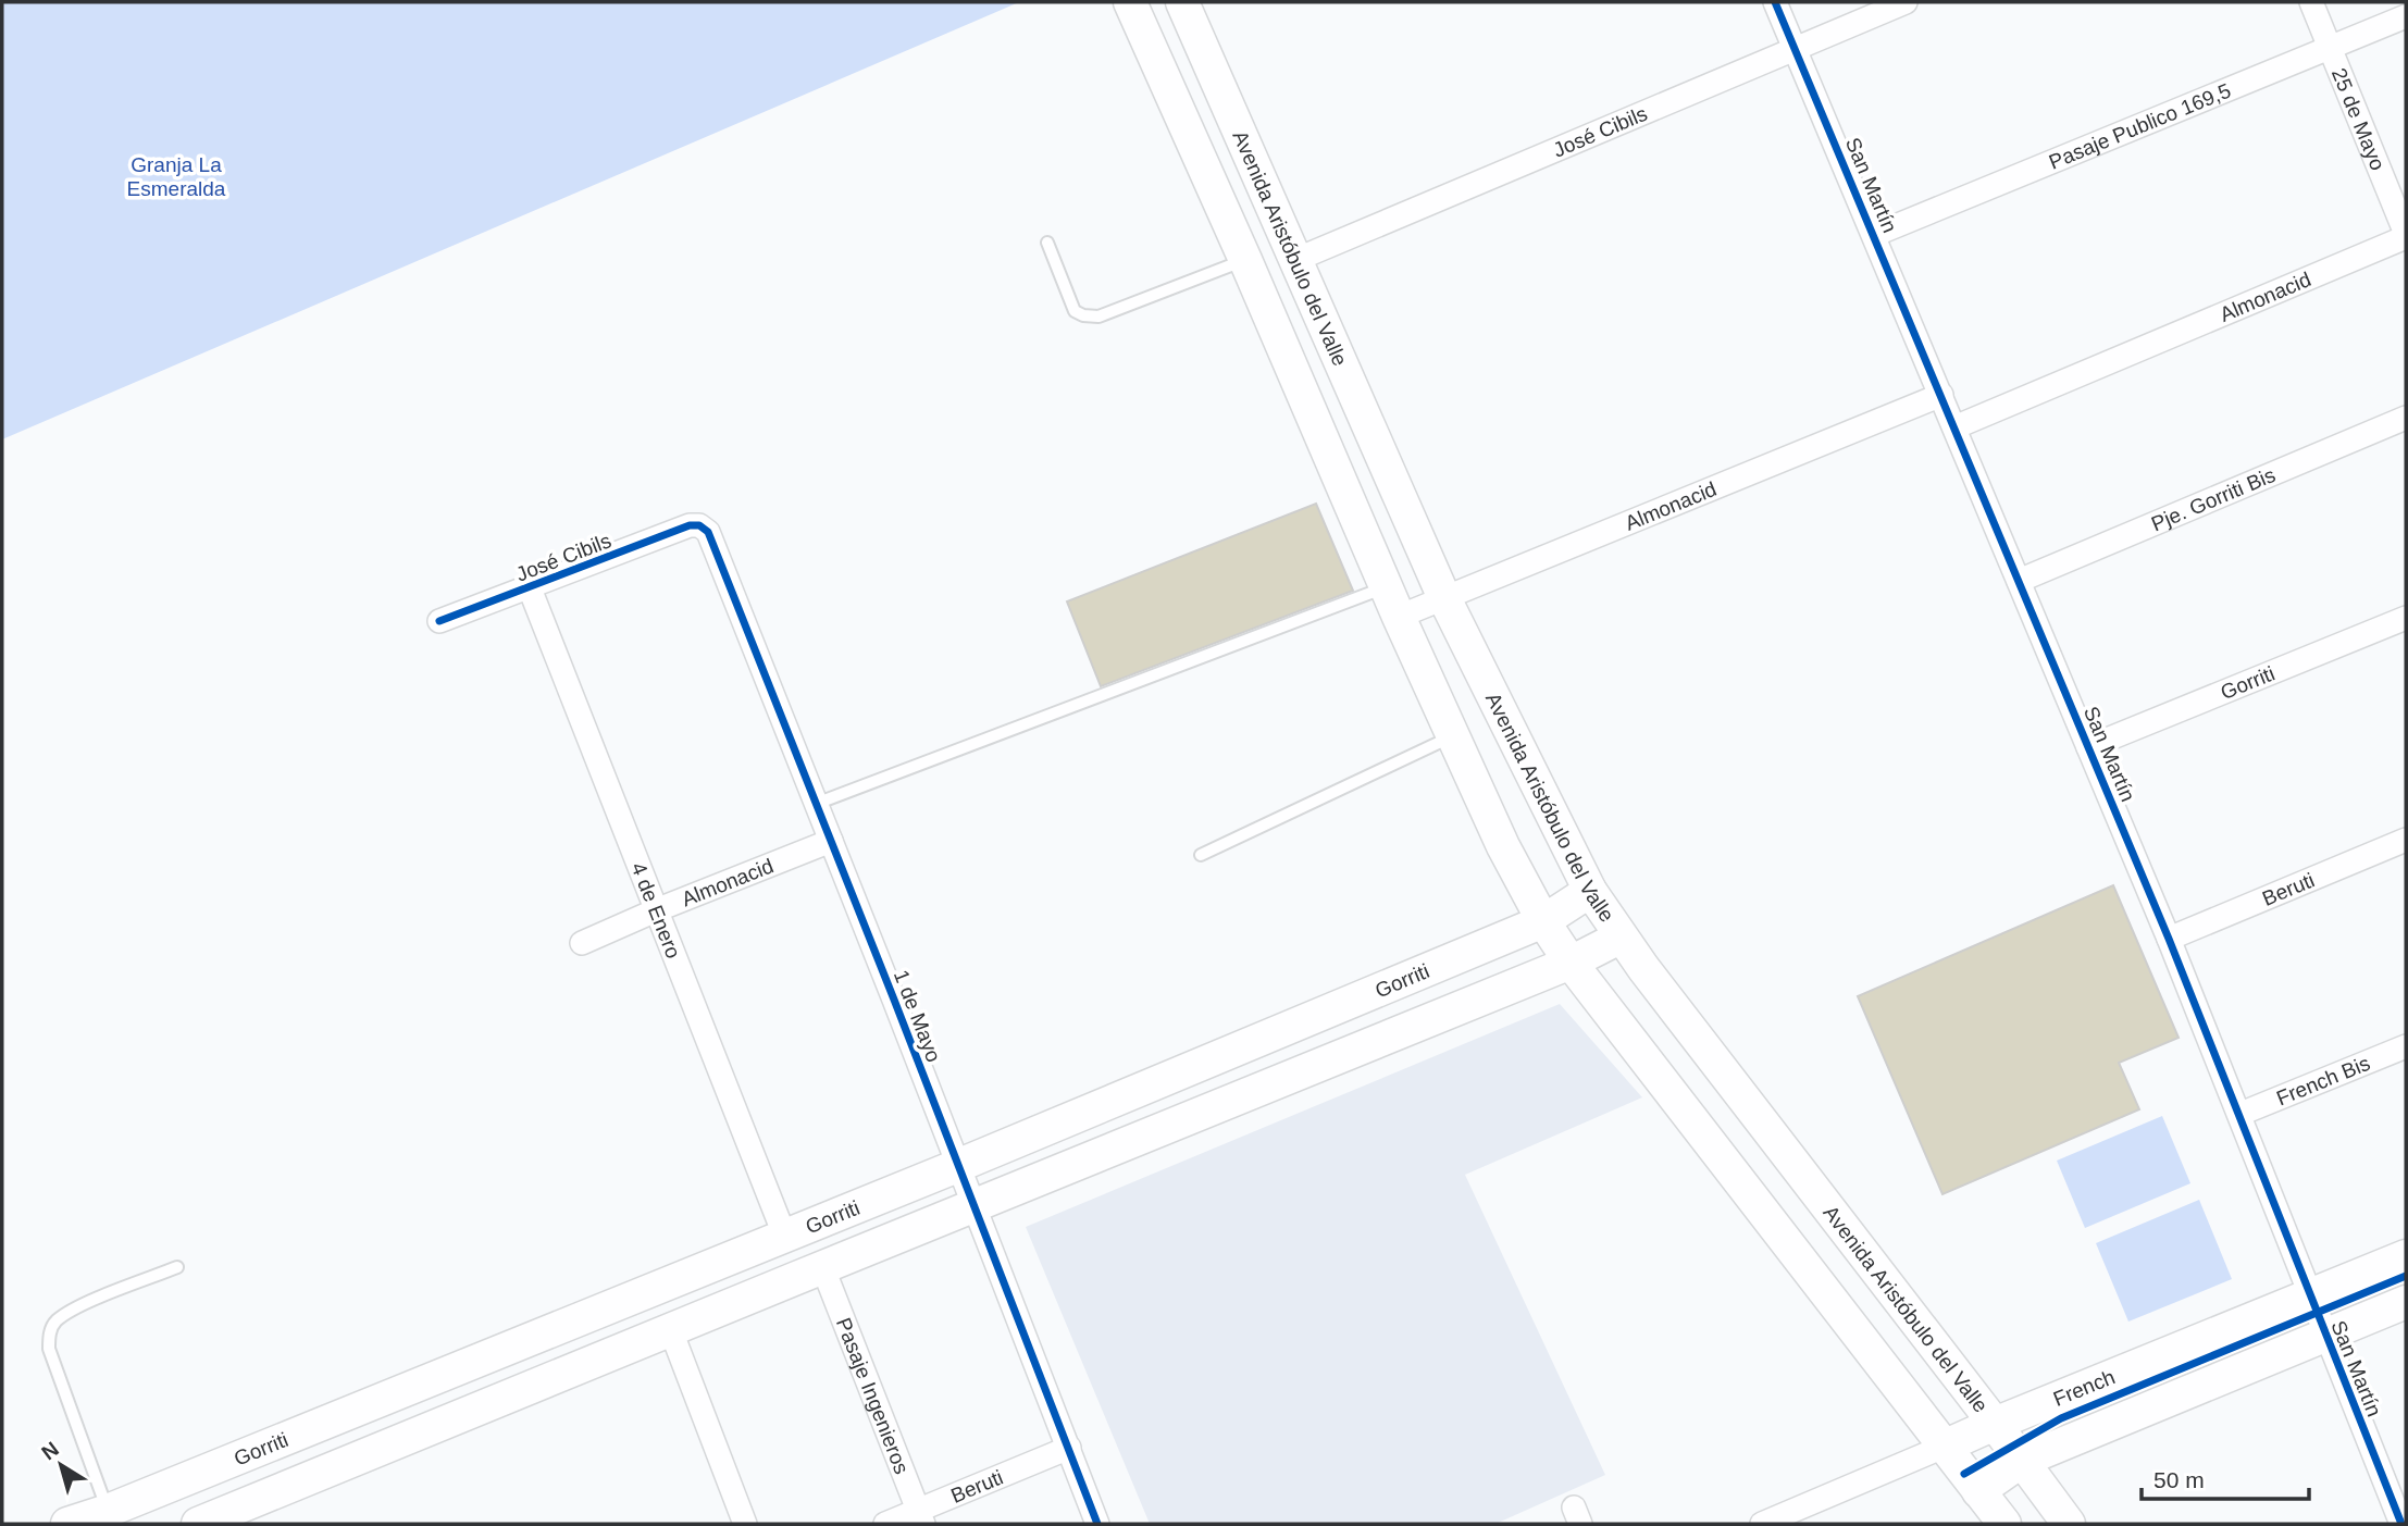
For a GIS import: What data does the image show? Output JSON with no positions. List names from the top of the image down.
{
  "streets": {
    "main road": ["Avenida Aristóbulo del Valle", "Gorriti", "French"],
    "street": [
      "25 de Mayo",
      "Pasaje Publico 169,5",
      "José Cibils",
      "San Martín",
      "Almonacid",
      "Pje. Gorriti Bis",
      "Beruti",
      "4 de Enero",
      "1 de Mayo",
      "French Bis",
      "Pasaje Ingenieros"
    ]
  },
  "crossings": [
    ["25 de Mayo", "Pasaje Publico 169,5"],
    ["25 de Mayo", "Almonacid"],
    ["Pasaje Publico 169,5", "San Martín"],
    ["José Cibils", "San Martín"],
    ["José Cibils", "Avenida Aristóbulo del Valle"],
    ["José Cibils", "4 de Enero"],
    ["José Cibils", "1 de Mayo"],
    ["San Martín", "Almonacid"],
    ["San Martín", "Pje. Gorriti Bis"],
    ["San Martín", "Gorriti"],
    ["San Martín", "Beruti"],
    ["San Martín", "French Bis"],
    ["San Martín", "French"],
    ["Avenida Aristóbulo del Valle", "Almonacid"],
    ["Avenida Aristóbulo del Valle", "Gorriti"],
    ["Avenida Aristóbulo del Valle", "French"],
    ["Almonacid", "4 de Enero"],
    ["Almonacid", "1 de Mayo"],
    ["Gorriti", "4 de Enero"],
    ["Gorriti", "1 de Mayo"],
    ["Beruti", "1 de Mayo"],
    ["Beruti", "Pasaje Ingenieros"]
  ],
  "parks": ["Granja La Esmeralda"],
  "scale_bar": "50 m",
  "north": "top left"
}
